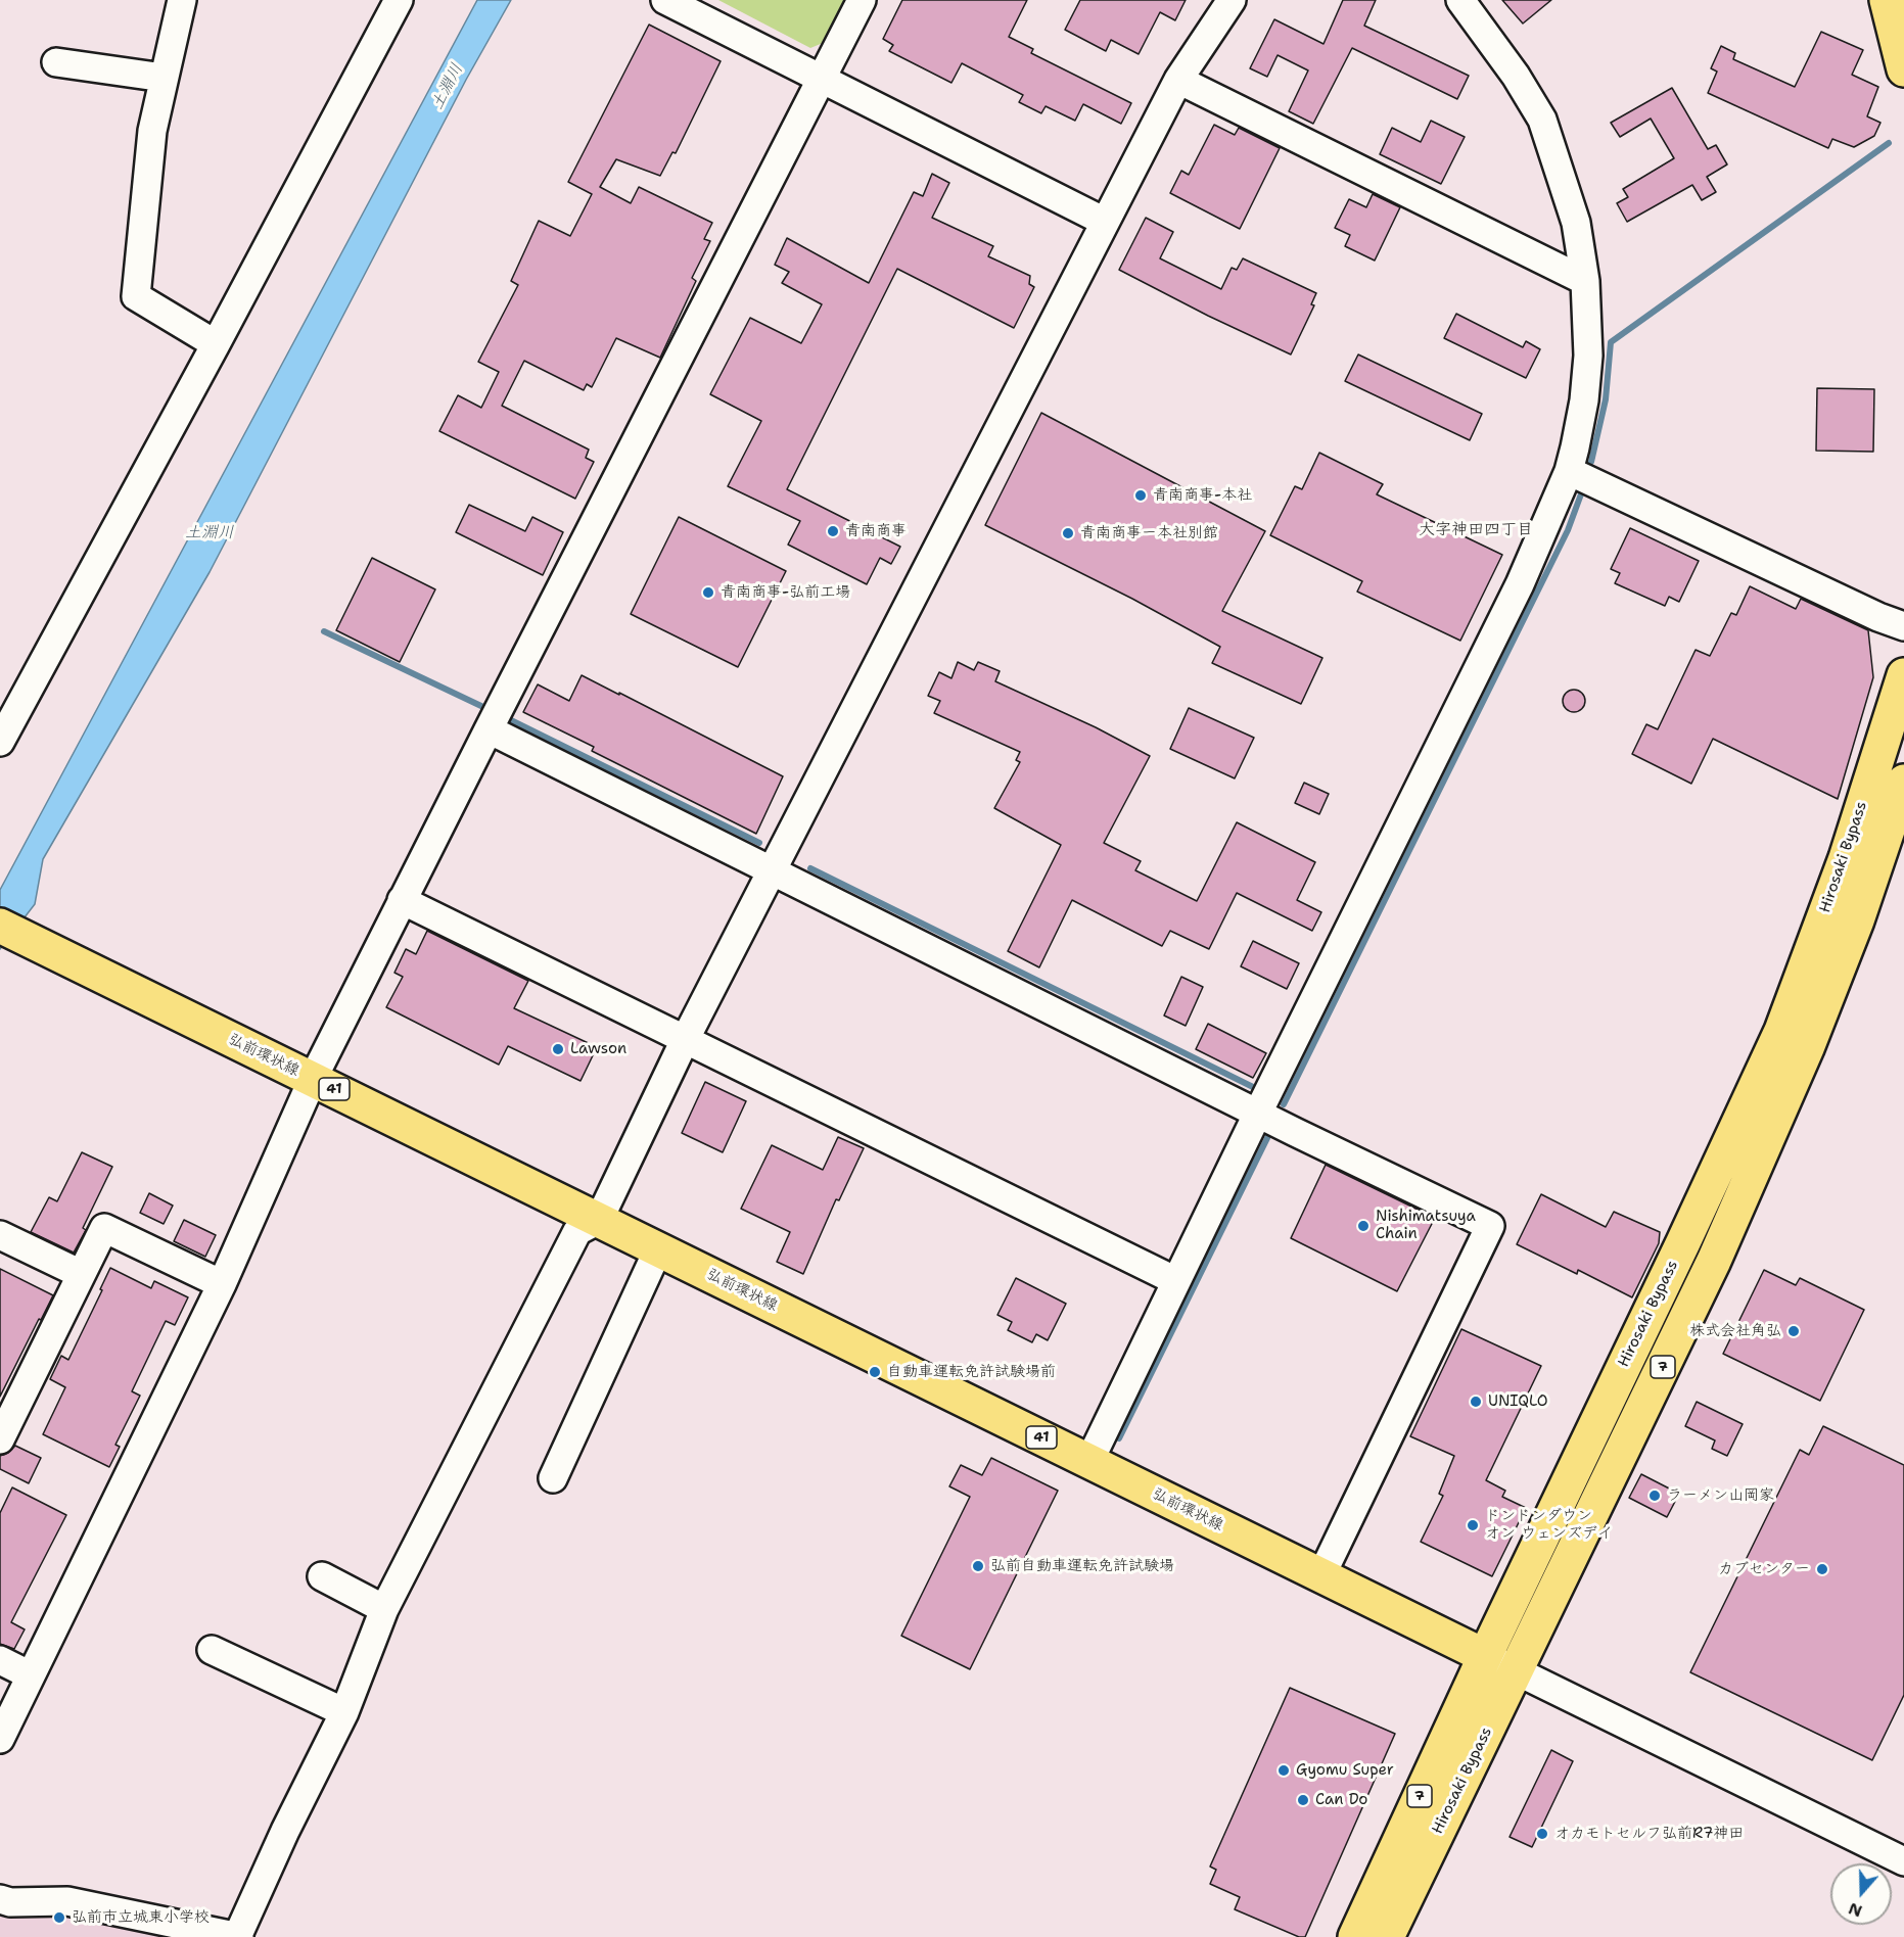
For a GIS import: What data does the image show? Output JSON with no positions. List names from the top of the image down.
{
  "streets": {
    "main road": [
      "Hirosaki Bypass",
      "弘前環状線",
      "41",
      "7"
    ]
  },
  "crossings": [
    ["Hirosaki Bypass", "弘前環状線"]
  ],
  "districts": ["大字神田四丁目"],
  "water": ["土淵川"],
  "places": [
    "青南商事-本社",
    "青南商事",
    "青南商事ー本社別館",
    "青南商事-弘前工場",
    "Lawson",
    "Nishimatsuya Chain",
    "株式会社角弘",
    "自動車運転免許試験場前",
    "UNIQLO",
    "ラーメン山岡家",
    "ドンドンダウン オン ウェンズデイ",
    "弘前自動車運転免許試験場",
    "カブセンター",
    "Gyomu Super",
    "Can Do",
    "オカモトセルフ弘前R7神田",
    "弘前市立城東小学校"
  ],
  "north": "bottom"
}
